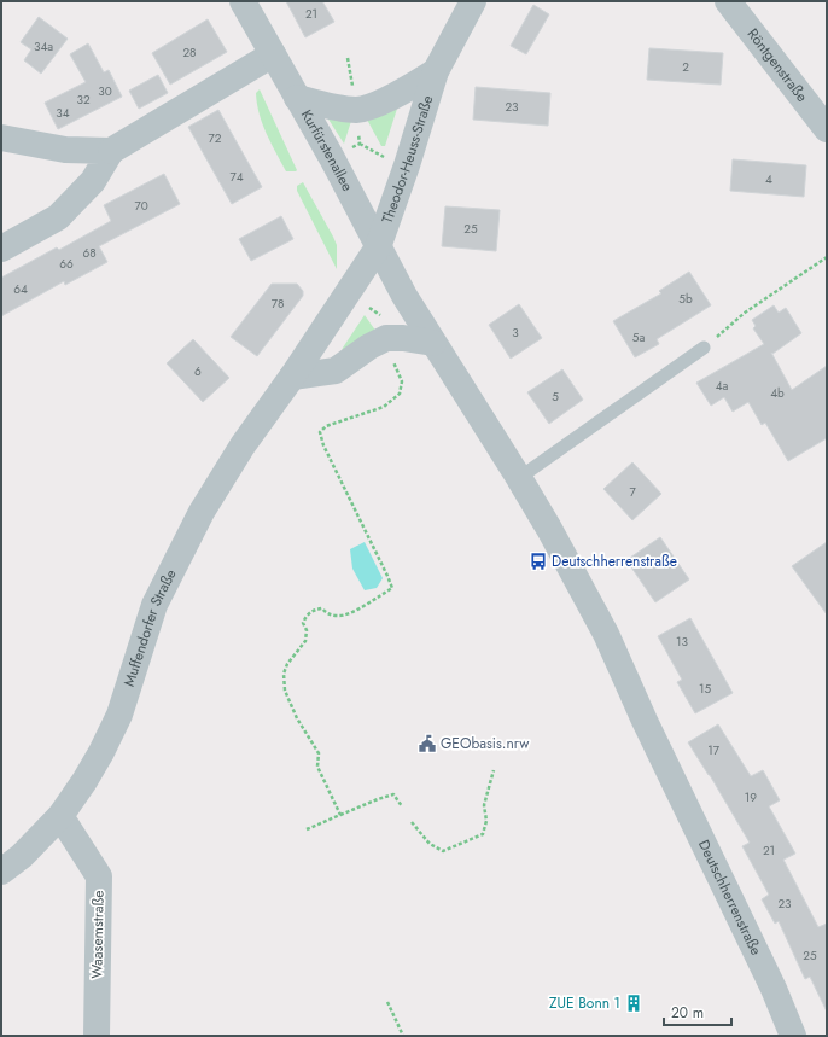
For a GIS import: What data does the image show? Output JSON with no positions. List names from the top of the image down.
{
  "streets": {
    "street": [
      "Röntgenstraße",
      "Kurfürstenallee",
      "Theodor-Heuss-Straße",
      "Muffendorfer Straße",
      "Deutschherrenstraße",
      "Waasemstraße"
    ]
  },
  "crossings": [
    ["Kurfürstenallee", "Theodor-Heuss-Straße"],
    ["Kurfürstenallee", "Muffendorfer Straße"],
    ["Kurfürstenallee", "Deutschherrenstraße"],
    ["Theodor-Heuss-Straße", "Muffendorfer Straße"],
    ["Theodor-Heuss-Straße", "Deutschherrenstraße"],
    ["Muffendorfer Straße", "Deutschherrenstraße"],
    ["Muffendorfer Straße", "Waasemstraße"]
  ],
  "places": {
    "bus stop": ["Deutschherrenstraße"],
    "public building": ["GEObasis.nrw"],
    "building": ["ZUE Bonn 1"]
  },
  "house_numbers": [
    "21",
    "34a",
    "28",
    "2",
    "30",
    "32",
    "23",
    "34",
    "72",
    "74",
    "4",
    "70",
    "25",
    "68",
    "66",
    "64",
    "5b",
    "78",
    "3",
    "5a",
    "6",
    "4a",
    "4b",
    "5",
    "7",
    "13",
    "15",
    "17",
    "19",
    "21",
    "23",
    "25"
  ],
  "scale_bar": "20 m"
}
